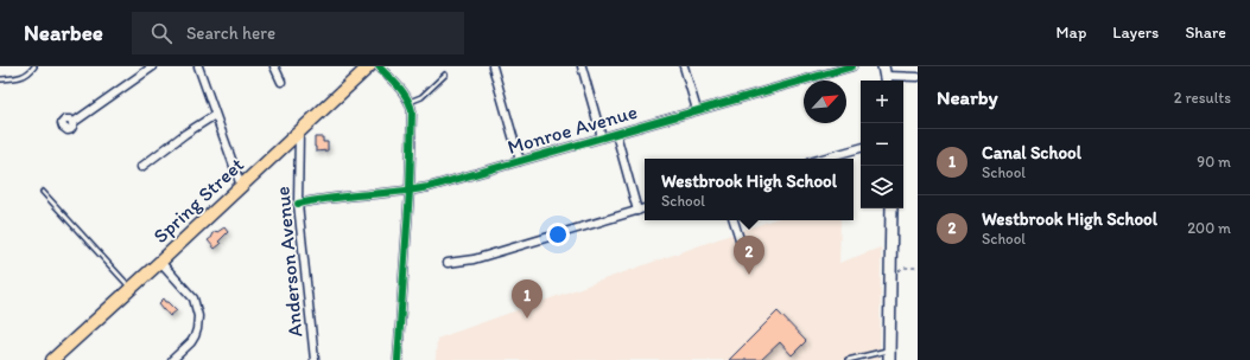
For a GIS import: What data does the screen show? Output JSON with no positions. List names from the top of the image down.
{
  "streets": {
    "main road": ["Spring Street"],
    "street": ["Monroe Avenue", "Anderson Avenue"]
  },
  "crossings": [
    ["Monroe Avenue", "Anderson Avenue"],
    ["Spring Street", "Anderson Avenue"]
  ],
  "north": "top right",
  "page": {
    "header": "Nearbee",
    "search": "Search here",
    "nav": ["Map", "Layers", "Share"],
    "heading": ["Nearby", "2 results"],
    "map_buttons": ["+", "−"],
    "list": [
      {
        "mark": "1",
        "name": "Canal School",
        "note": "School",
        "value": "90 m"
      },
      {
        "mark": "2",
        "name": "Westbrook High School",
        "note": "School",
        "value": "200 m"
      }
    ],
    "popup": ["Westbrook High School", "School"],
    "pins": ["2", "1"]
  }
}
